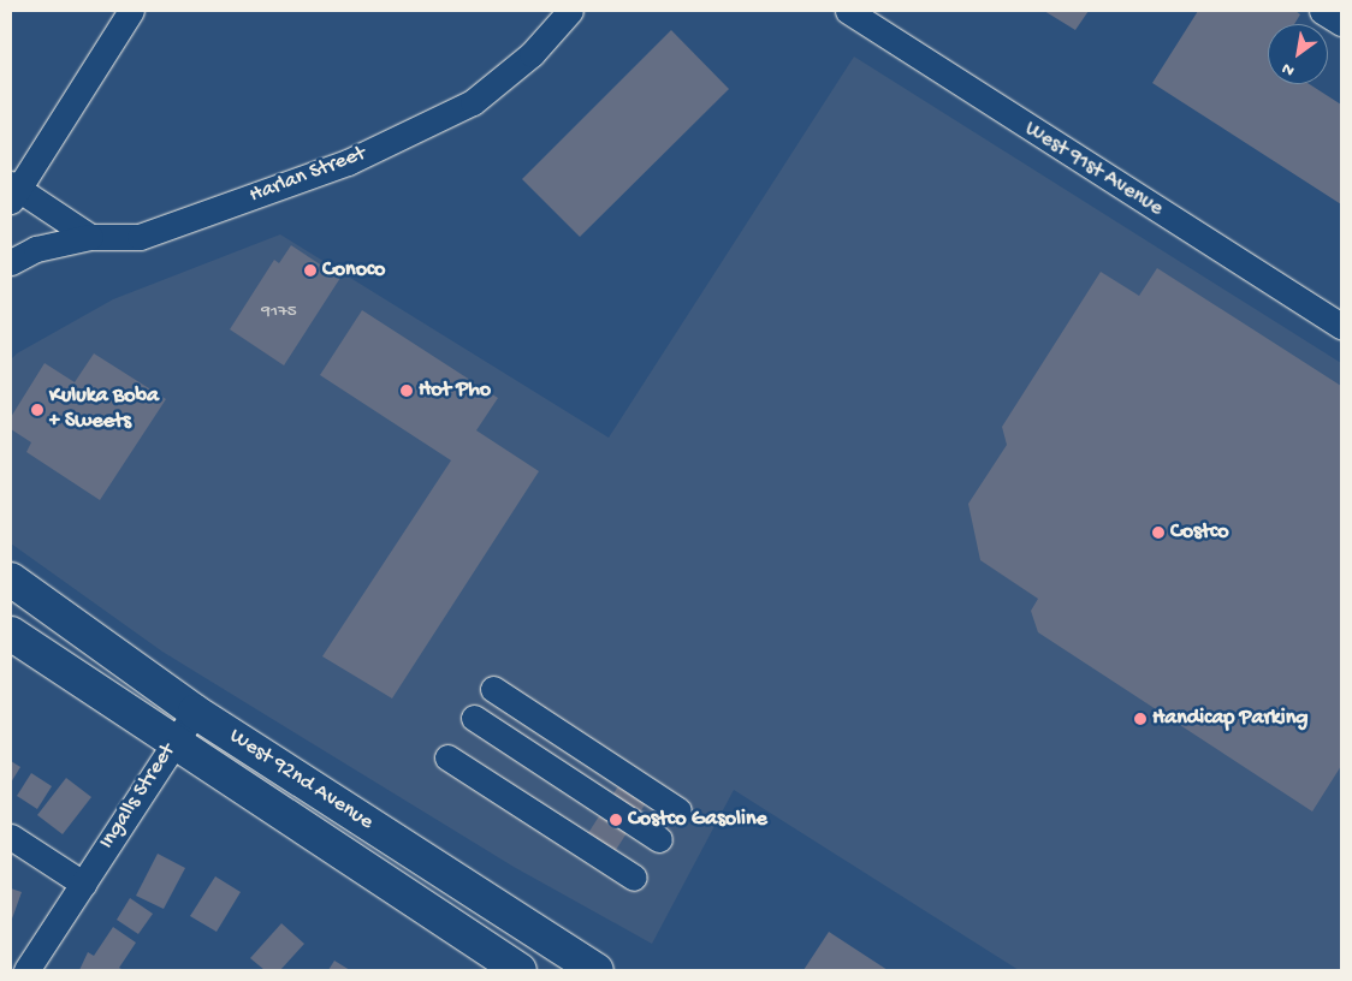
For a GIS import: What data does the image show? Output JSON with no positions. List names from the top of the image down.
{
  "streets": {
    "main road": ["West 92nd Avenue"],
    "street": ["West 91st Avenue", "Harlan Street", "Ingalls Street"]
  },
  "crossings": [
    ["West 92nd Avenue", "Ingalls Street"]
  ],
  "places": [
    "Conoco",
    "Hot Pho",
    "Kuluka Boba + Sweets",
    "Costco",
    "Handicap Parking",
    "Costco Gasoline"
  ],
  "house_numbers": ["9175"],
  "north": "bottom left"
}
